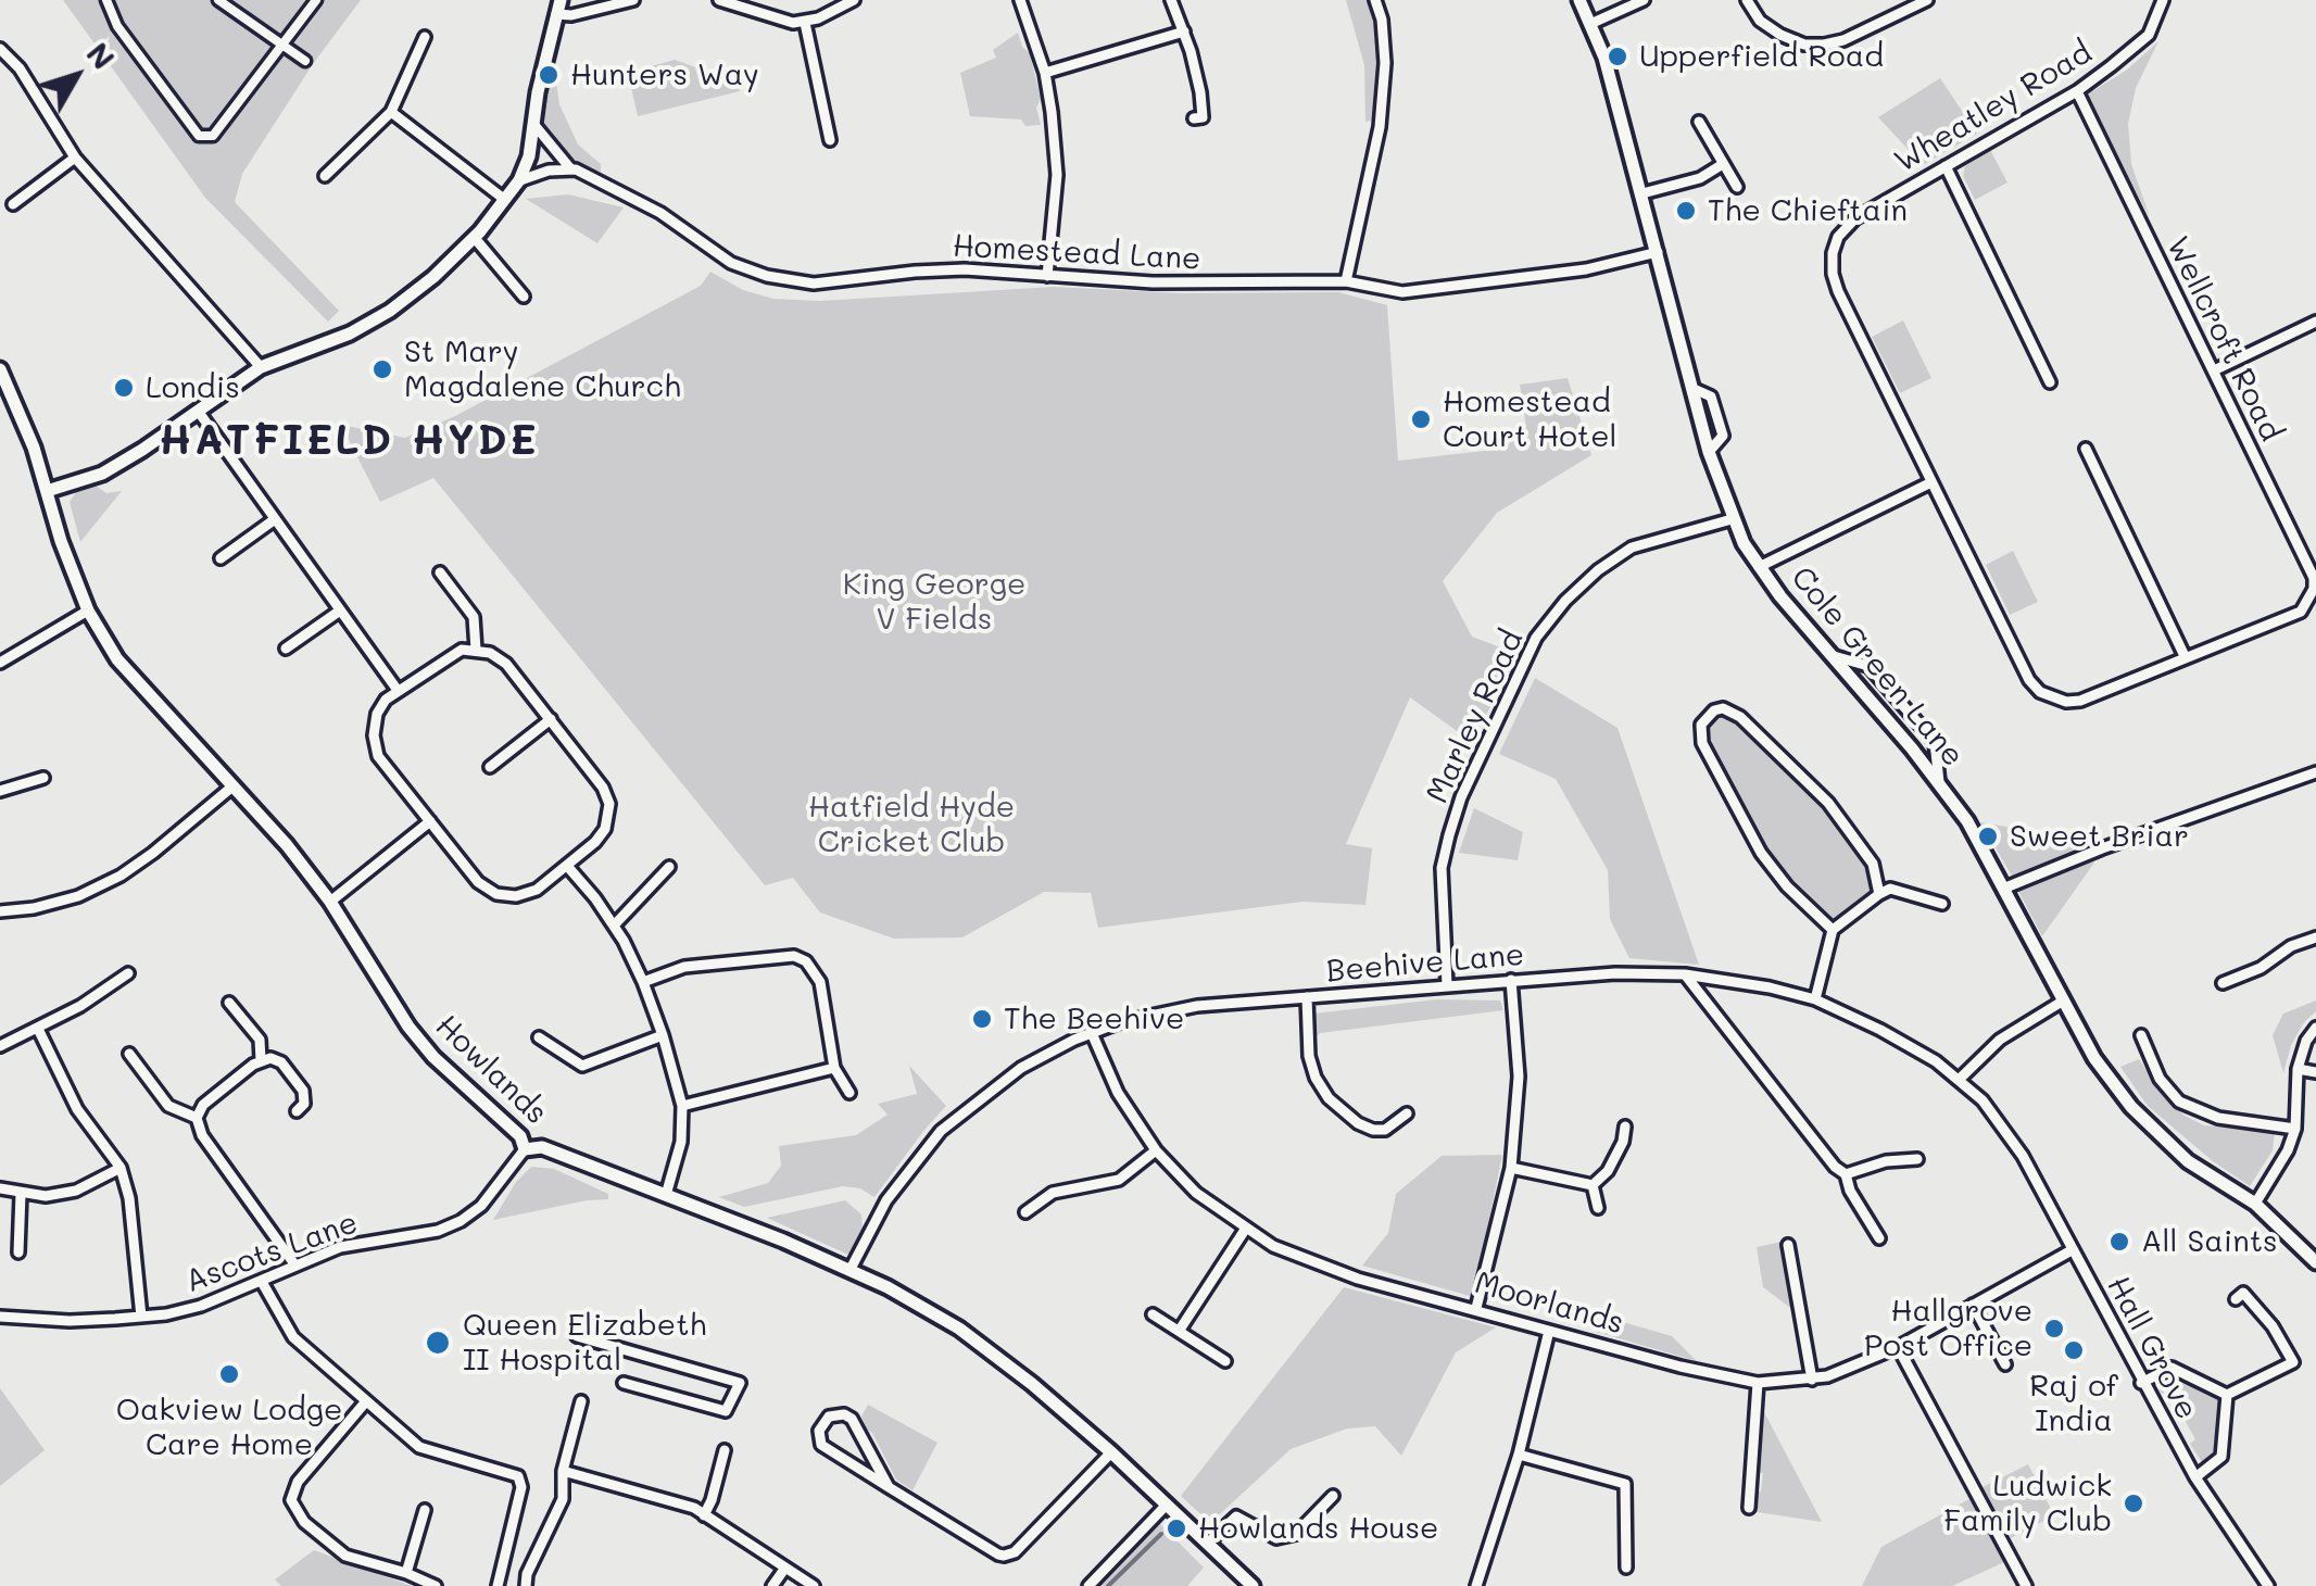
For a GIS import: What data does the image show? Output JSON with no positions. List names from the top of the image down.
{
  "streets": {
    "street": [
      "Wheatley Road",
      "Homestead Lane",
      "Wellcroft Road",
      "Cole Green Lane",
      "Marley Road",
      "Beehive Lane",
      "Howlands",
      "Ascots Lane",
      "Moorlands",
      "Hall Grove"
    ]
  },
  "crossings": [
    ["Wheatley Road", "Wellcroft Road"],
    ["Homestead Lane", "Cole Green Lane"],
    ["Cole Green Lane", "Marley Road"],
    ["Marley Road", "Beehive Lane"],
    ["Beehive Lane", "Howlands"],
    ["Beehive Lane", "Moorlands"],
    ["Beehive Lane", "Hall Grove"],
    ["Howlands", "Ascots Lane"],
    ["Moorlands", "Hall Grove"]
  ],
  "districts": ["HATFIELD HYDE"],
  "parks": ["King George V Fields", "Hatfield Hyde Cricket Club"],
  "places": [
    "Upperfield Road",
    "Hunters Way",
    "The Chieftain",
    "St Mary Magdalene Church",
    "Londis",
    "Homestead Court Hotel",
    "Sweet Briar",
    "The Beehive",
    "All Saints",
    "Hallgrove Post Office",
    "Queen Elizabeth II Hospital",
    "Raj of India",
    "Oakview Lodge Care Home",
    "Ludwick Family Club",
    "Howlands House"
  ],
  "north": "top right"
}
